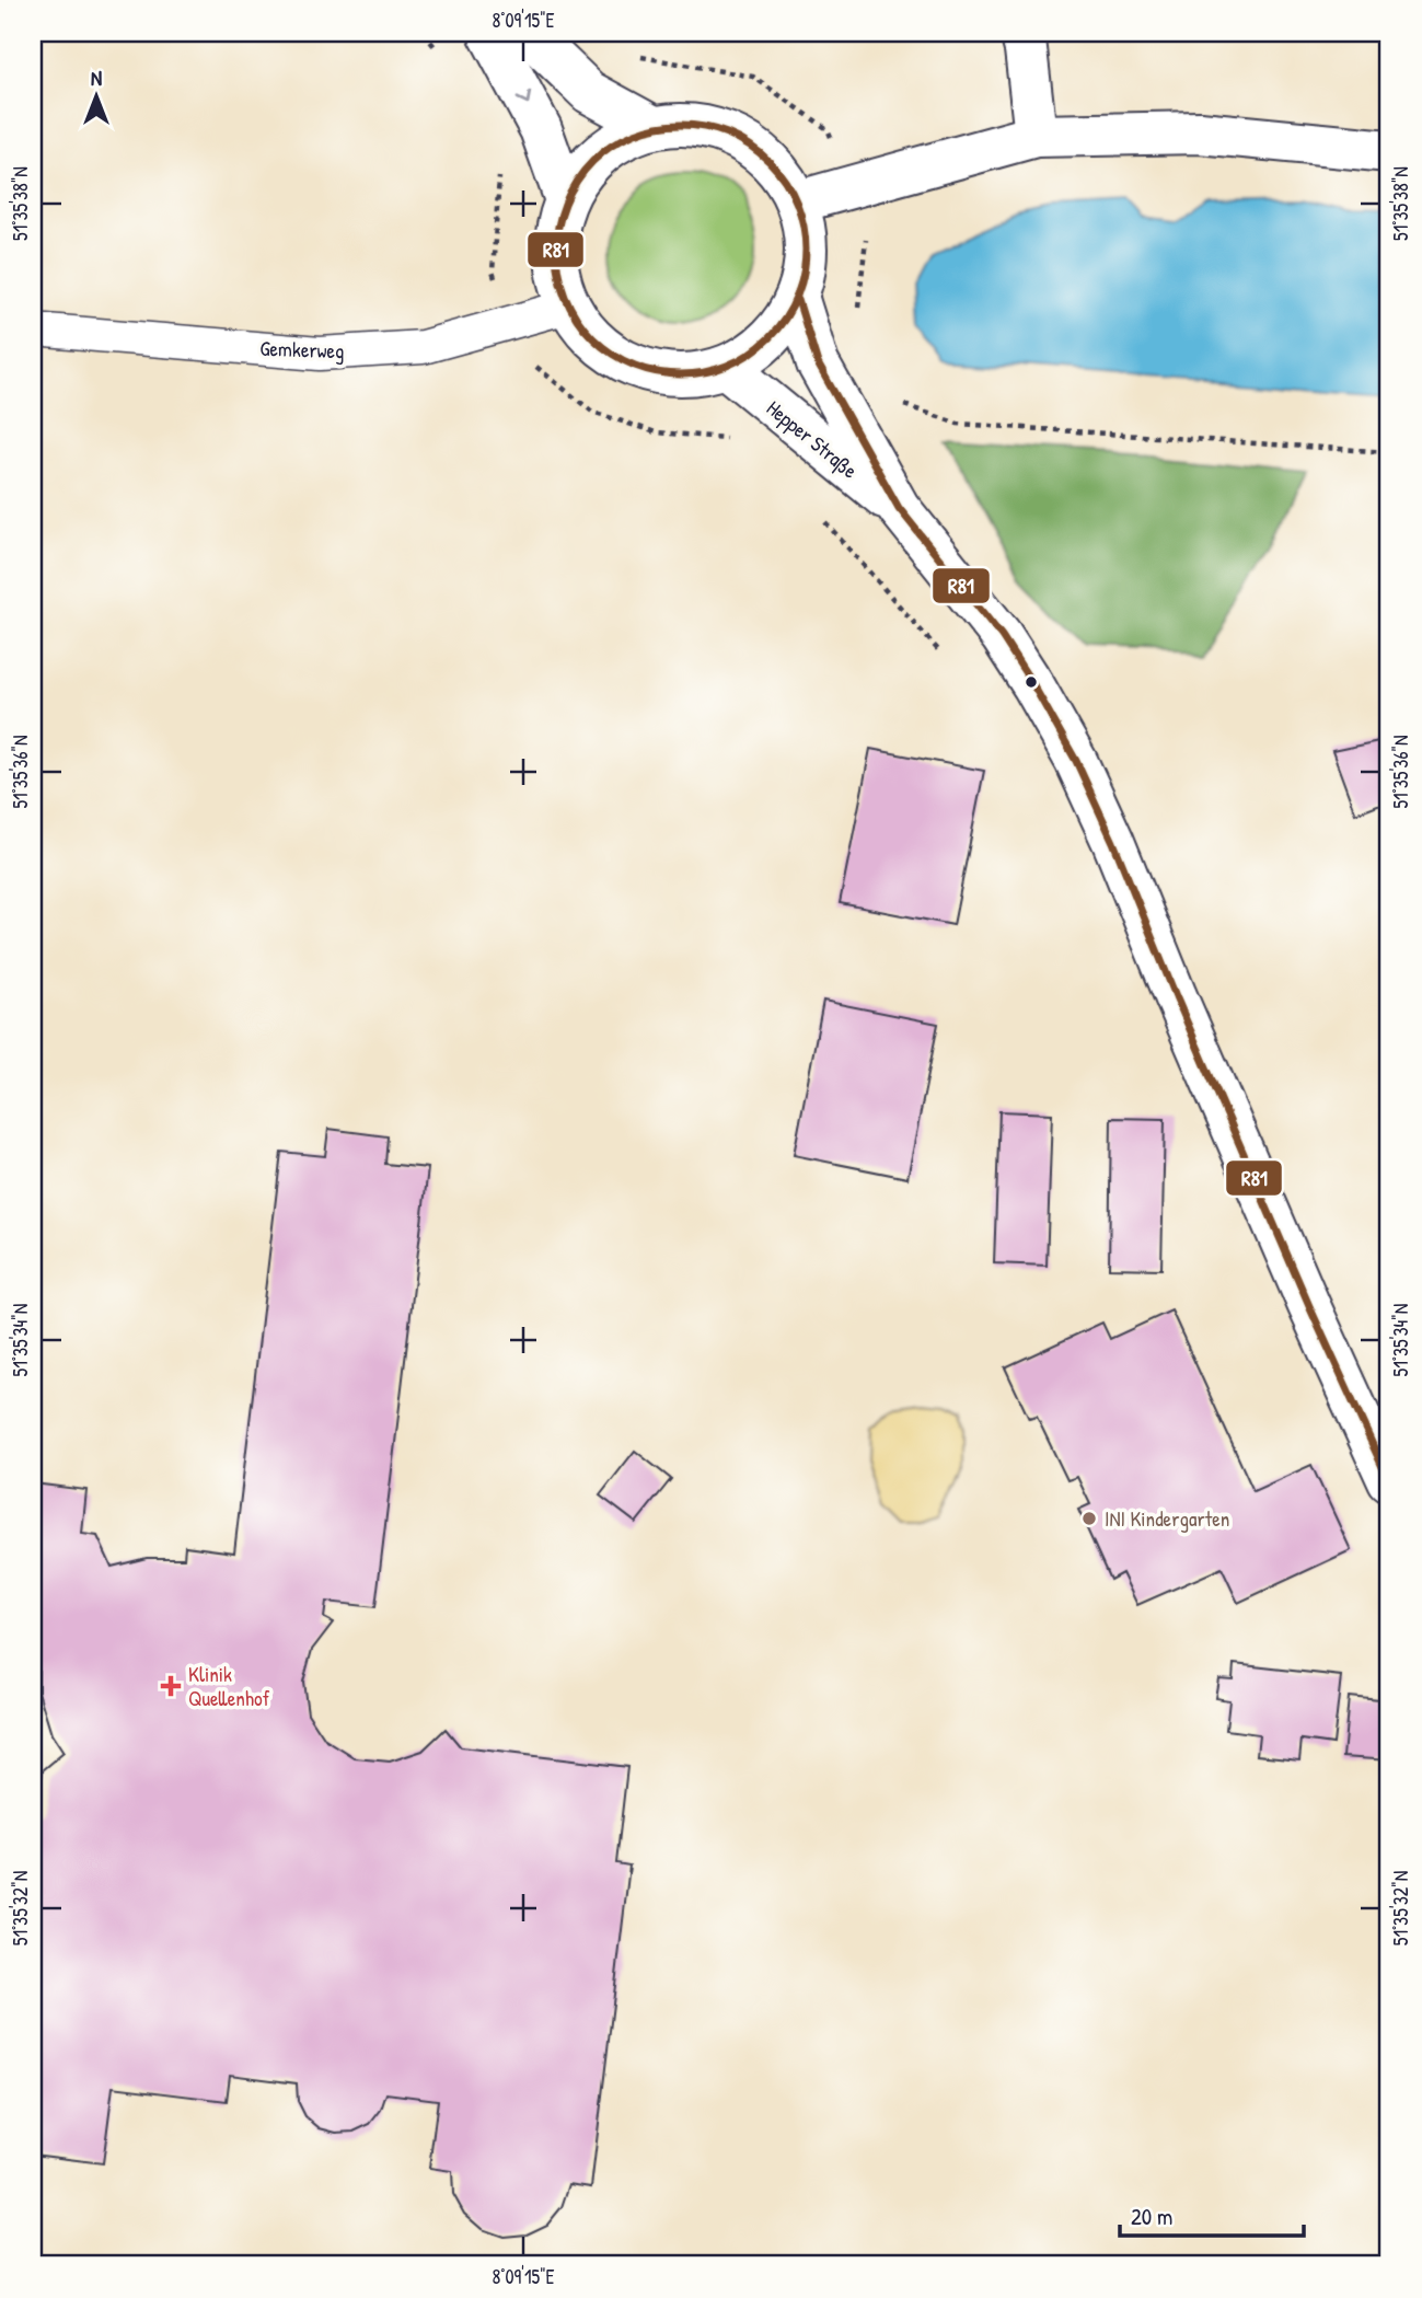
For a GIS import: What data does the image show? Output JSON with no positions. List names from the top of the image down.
{
  "streets": {
    "street": ["Hepper Straße"],
    "lane": ["Gemkerweg"]
  },
  "crossings": [
    ["Gemkerweg", "Hepper Straße"]
  ],
  "places": {
    "other": ["INI Kindergarten"],
    "health": ["Klinik Quellenhof"]
  },
  "lines": ["transit line R81"],
  "scale_bar": "20 m",
  "north": "top",
  "coordinates": [
    "8°09'15\"E",
    "51°35'38\"N",
    "51°35'36\"N",
    "51°35'34\"N",
    "51°35'32\"N"
  ]
}
